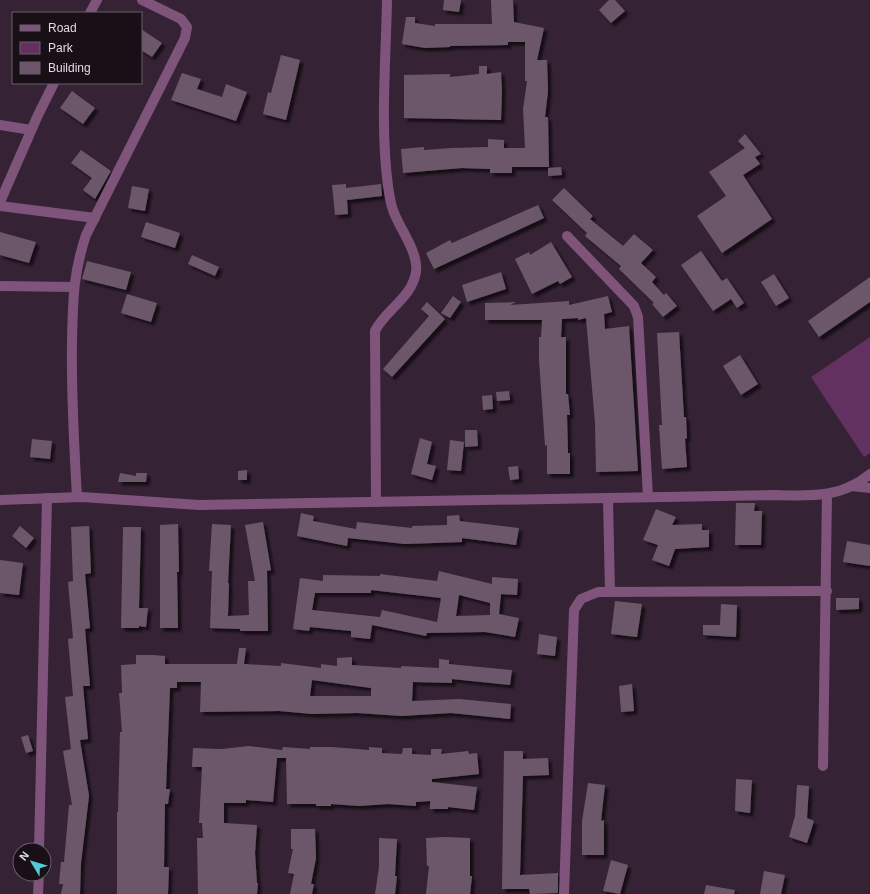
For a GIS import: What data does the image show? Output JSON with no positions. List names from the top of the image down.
{
  "legend": ["Road", "Park", "Building"],
  "north": "top left"
}
